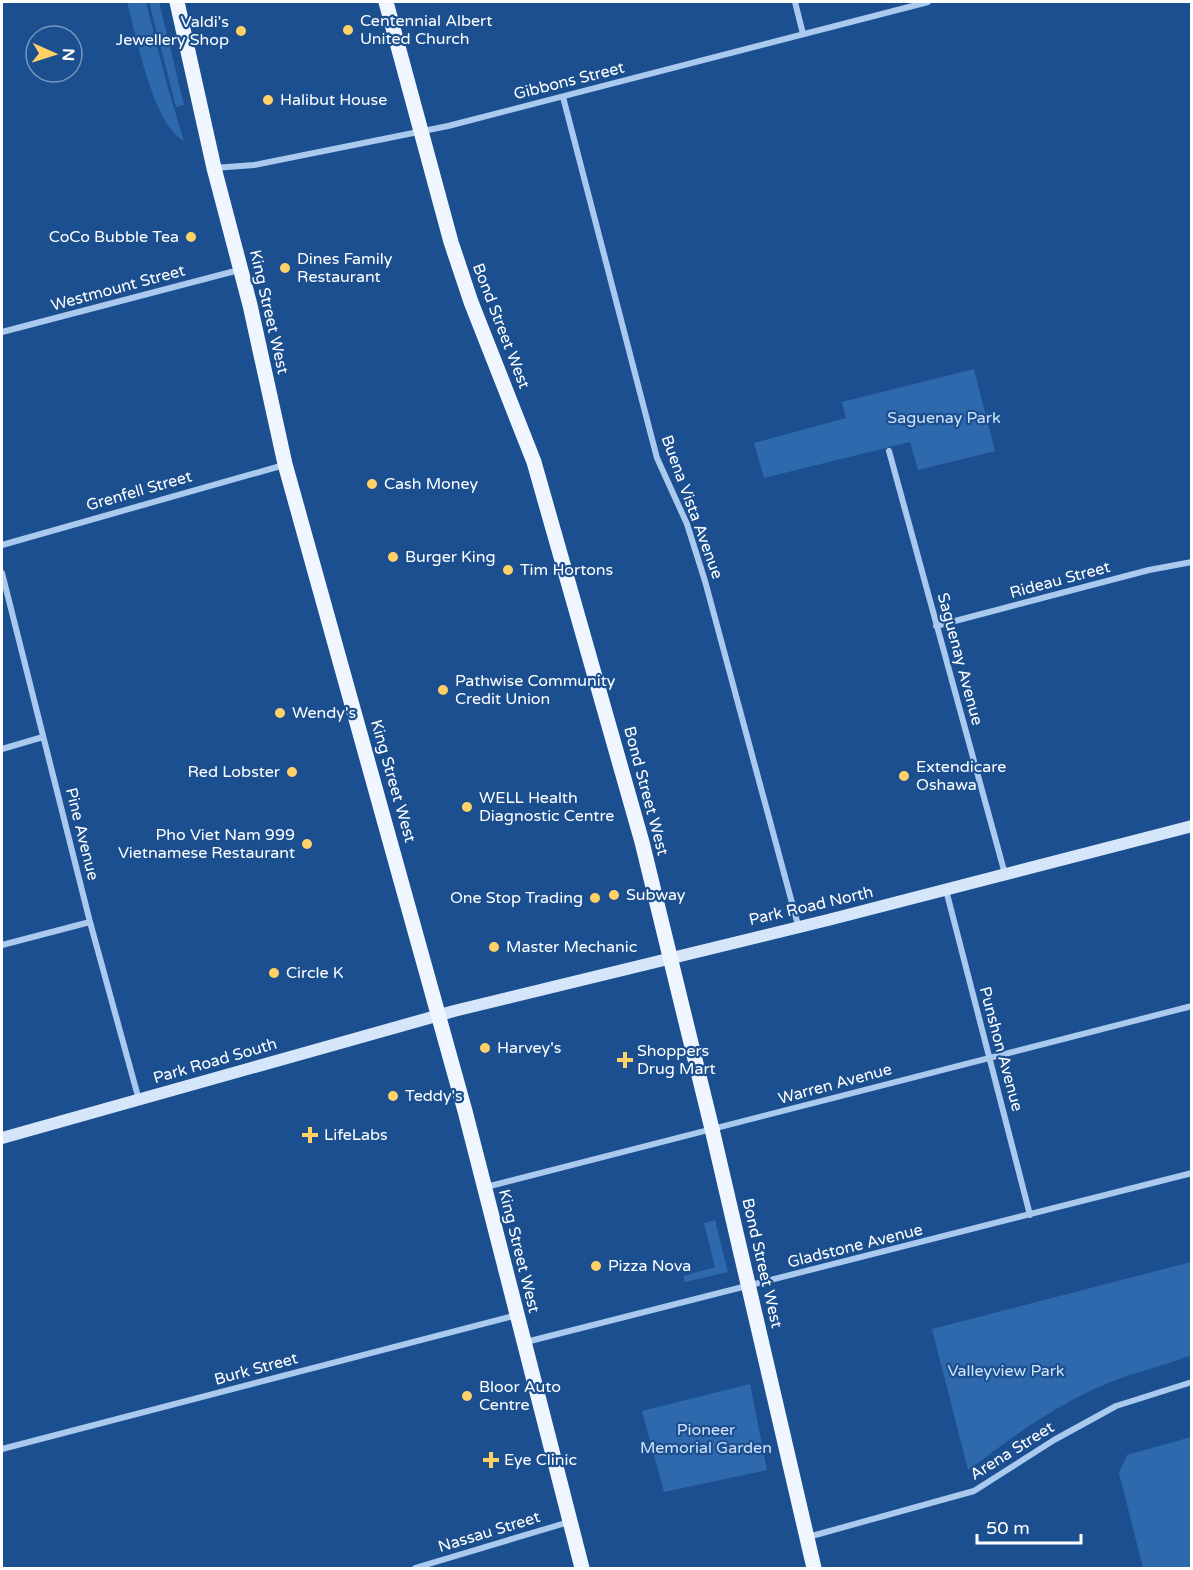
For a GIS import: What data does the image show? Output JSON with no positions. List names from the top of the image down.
{
  "streets": {
    "main road": [
      "King Street West",
      "Bond Street West",
      "Park Road North",
      "Park Road South"
    ],
    "street": [
      "Gibbons Street",
      "Westmount Street",
      "Grenfell Street",
      "Buena Vista Avenue",
      "Rideau Street",
      "Saguenay Avenue",
      "Pine Avenue",
      "Punshon Avenue",
      "Warren Avenue",
      "Gladstone Avenue",
      "Burk Street",
      "Arena Street",
      "Nassau Street"
    ]
  },
  "crossings": [
    ["Gibbons Street", "King Street West"],
    ["Gibbons Street", "Bond Street West"],
    ["Gibbons Street", "Buena Vista Avenue"],
    ["Westmount Street", "King Street West"],
    ["King Street West", "Grenfell Street"],
    ["King Street West", "Park Road North"],
    ["King Street West", "Park Road South"],
    ["King Street West", "Warren Avenue"],
    ["King Street West", "Gladstone Avenue"],
    ["King Street West", "Burk Street"],
    ["King Street West", "Nassau Street"],
    ["Bond Street West", "Park Road North"],
    ["Bond Street West", "Warren Avenue"],
    ["Bond Street West", "Gladstone Avenue"],
    ["Bond Street West", "Arena Street"],
    ["Buena Vista Avenue", "Park Road North"],
    ["Rideau Street", "Saguenay Avenue"],
    ["Saguenay Avenue", "Park Road North"],
    ["Pine Avenue", "Park Road South"],
    ["Park Road North", "Punshon Avenue"],
    ["Park Road North", "Park Road South"],
    ["Punshon Avenue", "Warren Avenue"],
    ["Punshon Avenue", "Gladstone Avenue"]
  ],
  "parks": ["Saguenay Park", "Valleyview Park", "Pioneer Memorial Garden"],
  "places": {
    "other": [
      "Centennial Albert United Church",
      "Valdi's Jewellery Shop",
      "Halibut House",
      "CoCo Bubble Tea",
      "Dines Family Restaurant",
      "Cash Money",
      "Burger King",
      "Tim Hortons",
      "Pathwise Community Credit Union",
      "Wendy's",
      "Red Lobster",
      "Extendicare Oshawa",
      "WELL Health Diagnostic Centre",
      "Pho Viet Nam 999 Vietnamese Restaurant",
      "Subway",
      "One Stop Trading",
      "Master Mechanic",
      "Circle K",
      "Harvey's",
      "Teddy's",
      "Pizza Nova",
      "Bloor Auto Centre"
    ],
    "health": ["Shoppers Drug Mart", "LifeLabs", "Eye Clinic"]
  },
  "scale_bar": "50 m",
  "north": "right"
}
